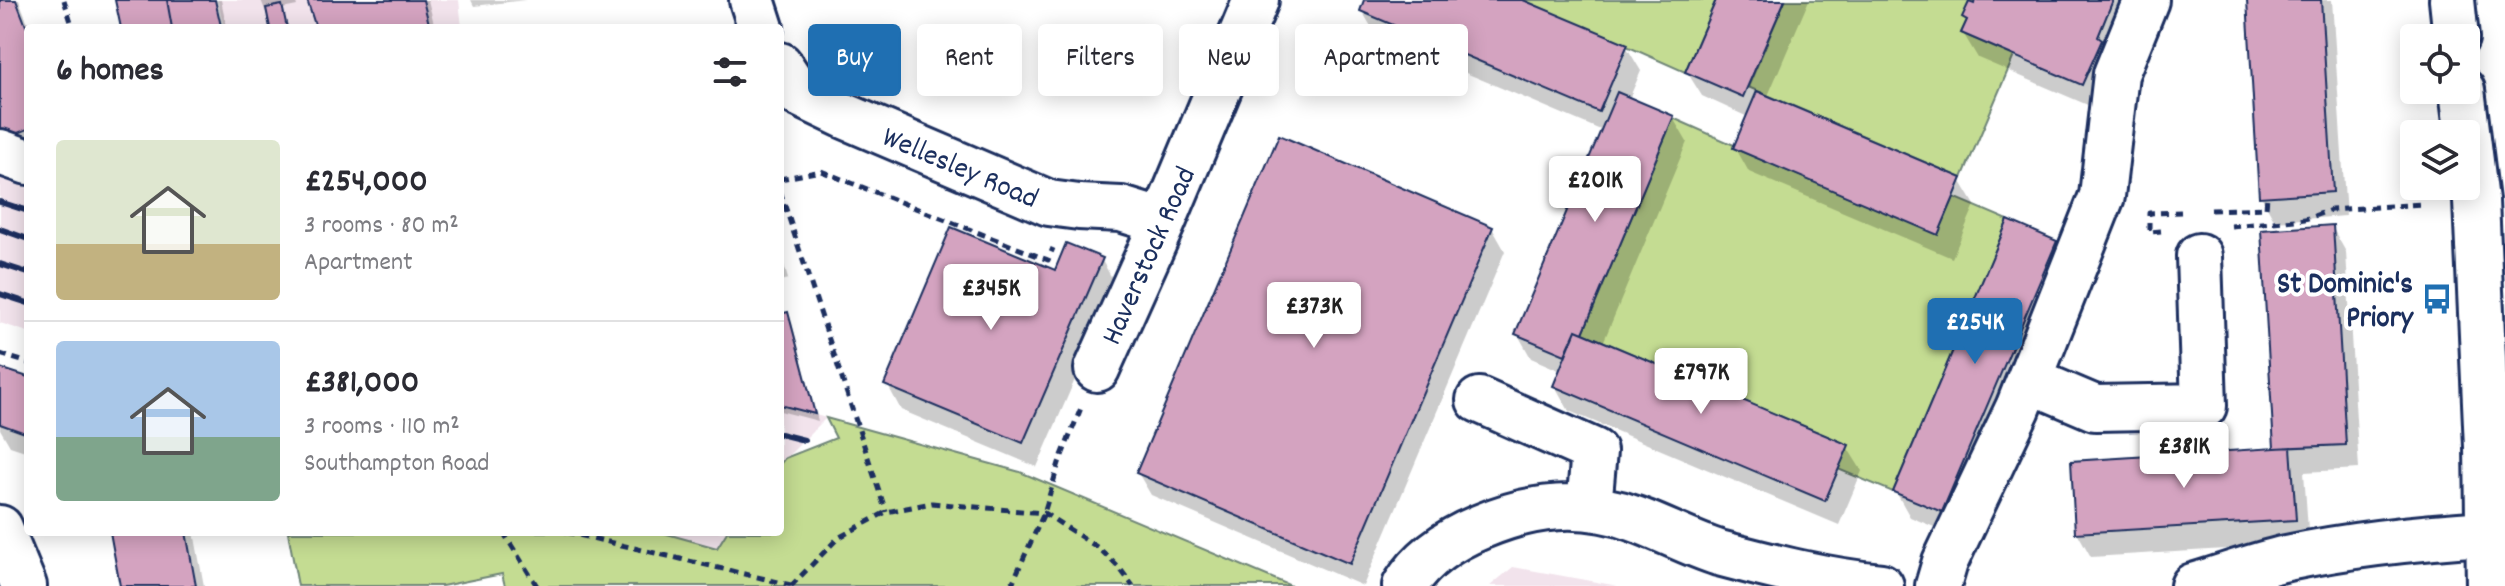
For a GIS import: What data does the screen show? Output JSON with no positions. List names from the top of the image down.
{
  "streets": {
    "street": ["Wellesley Road", "Haverstock Road"]
  },
  "crossings": [
    ["Wellesley Road", "Haverstock Road"]
  ],
  "places": {
    "bus stop": ["St Dominic's Priory"]
  },
  "page": {
    "chip": [
      "Buy",
      "Rent",
      "Filters",
      "New",
      "Apartment"
    ],
    "heading": "6 homes",
    "list": [
      {
        "name": "£254,000",
        "note": "3 rooms · 80 m² · Apartment"
      },
      {
        "name": "£381,000",
        "note": "3 rooms · 110 m² · Southampton Road"
      }
    ],
    "price": [
      "£201K",
      "£345K",
      "£373K",
      "£254K",
      "£797K",
      "£381K"
    ]
  }
}
